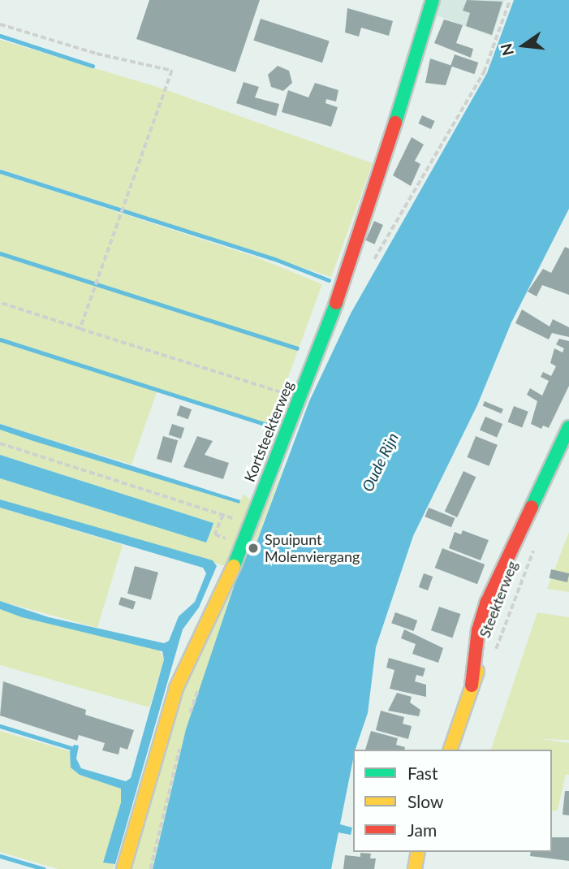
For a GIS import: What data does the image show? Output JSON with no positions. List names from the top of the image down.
{
  "streets": {
    "street": ["Kortsteekterweg", "Steekterweg"]
  },
  "water": ["Oude Rijn"],
  "places": ["Spuipunt Molenviergang"],
  "legend": ["Fast", "Slow", "Jam"],
  "north": "left"
}
